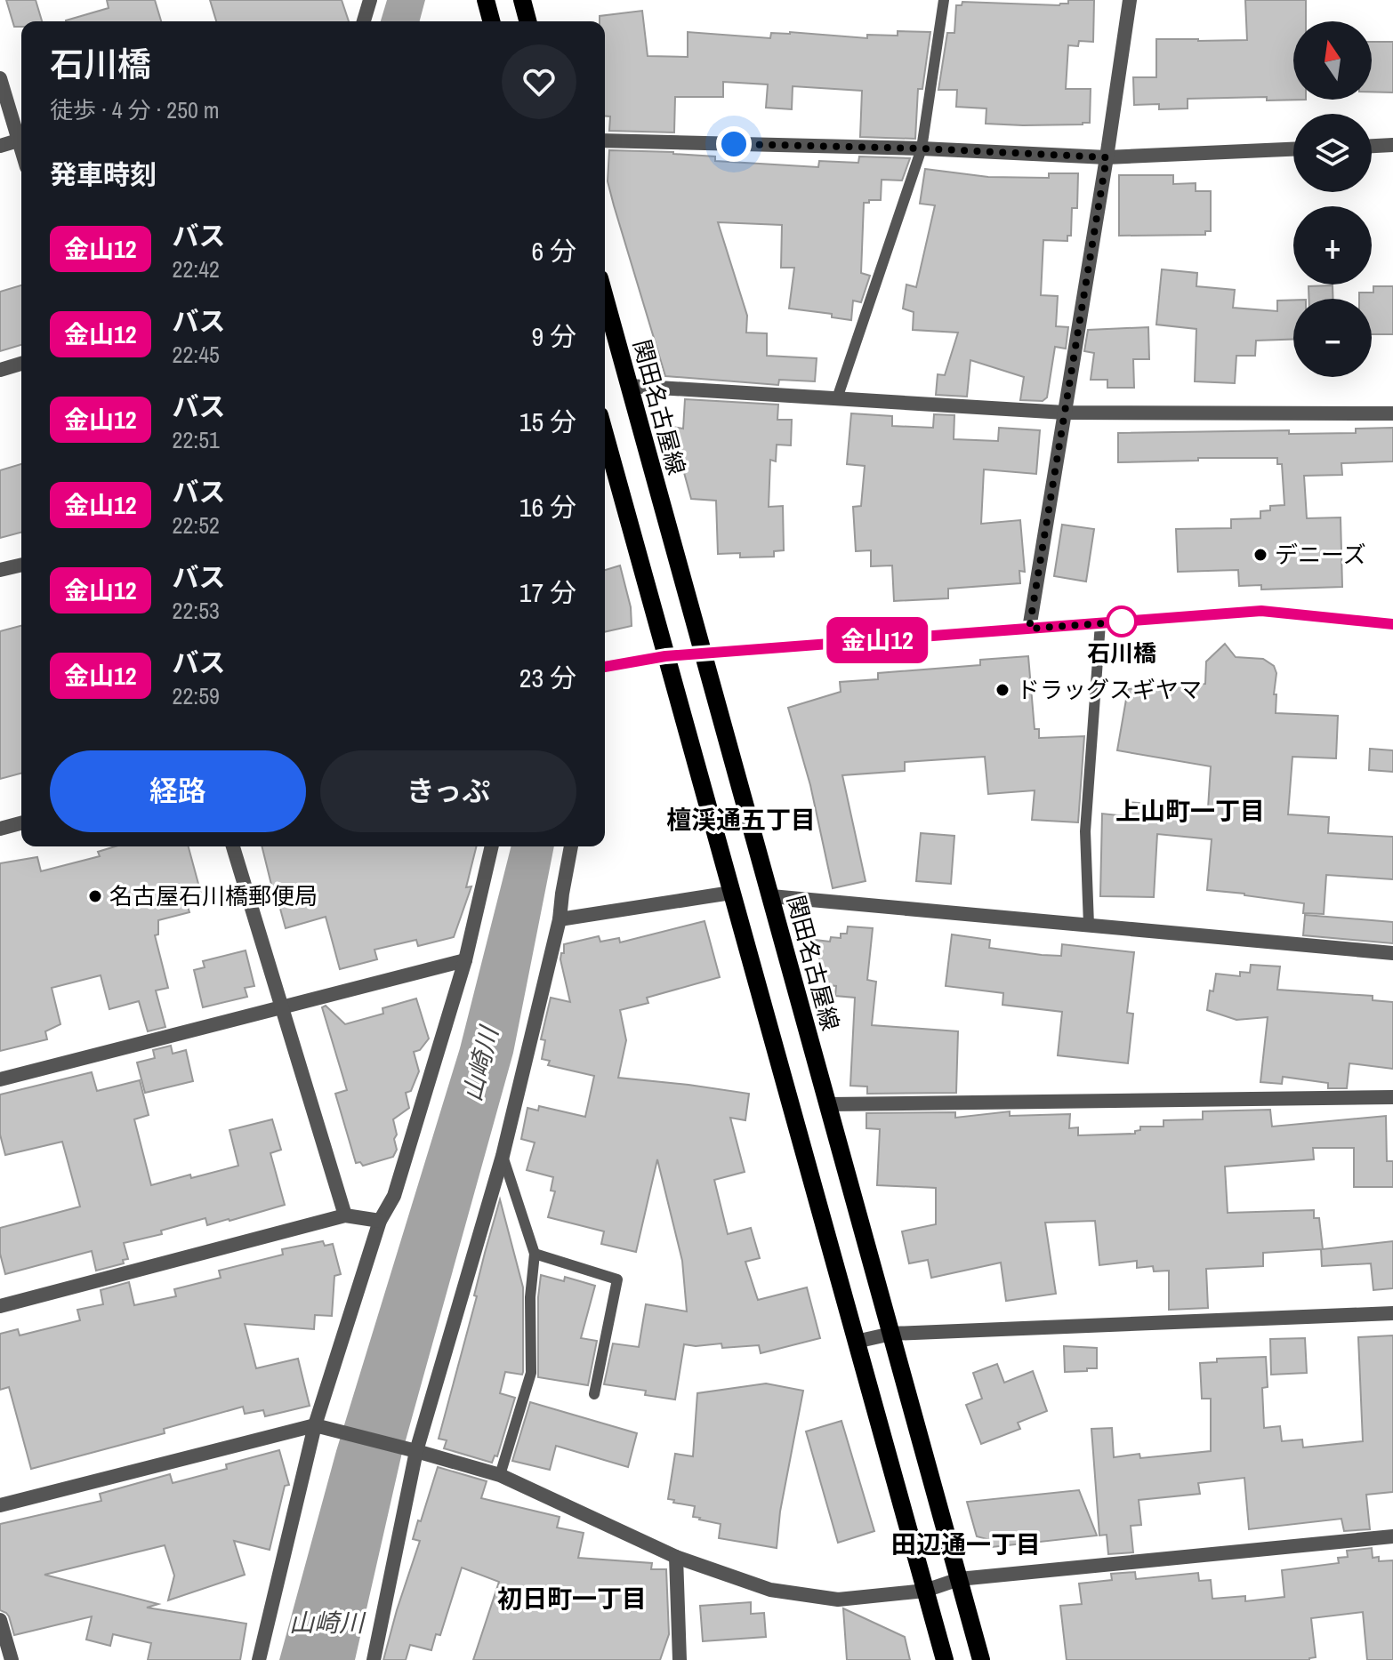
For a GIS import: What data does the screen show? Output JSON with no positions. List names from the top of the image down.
{
  "streets": {
    "main road": ["関田名古屋線"]
  },
  "districts": [
    "上山町一丁目",
    "檀渓通五丁目",
    "田辺通一丁目",
    "初日町一丁目"
  ],
  "water": ["山崎川"],
  "places": [
    "デニーズ",
    "石川橋",
    "ドラッグスギヤマ",
    "名古屋石川橋郵便局"
  ],
  "lines": ["bus line 金山12"],
  "north": "top",
  "page": {
    "on_map": "金山12",
    "map_buttons": ["+", "−"],
    "heading": [
      ["石川橋", "徒歩 · 4 分 · 250 m"],
      "発車時刻"
    ],
    "list": [
      {
        "mark": "金山12",
        "name": "バス",
        "note": "22:42",
        "value": "6 分"
      },
      {
        "mark": "金山12",
        "name": "バス",
        "note": "22:45",
        "value": "9 分"
      },
      {
        "mark": "金山12",
        "name": "バス",
        "note": "22:51",
        "value": "15 分"
      },
      {
        "mark": "金山12",
        "name": "バス",
        "note": "22:52",
        "value": "16 分"
      },
      {
        "mark": "金山12",
        "name": "バス",
        "note": "22:53",
        "value": "17 分"
      },
      {
        "mark": "金山12",
        "name": "バス",
        "note": "22:59",
        "value": "23 分"
      }
    ],
    "buttons": ["経路", "きっぷ"]
  }
}
